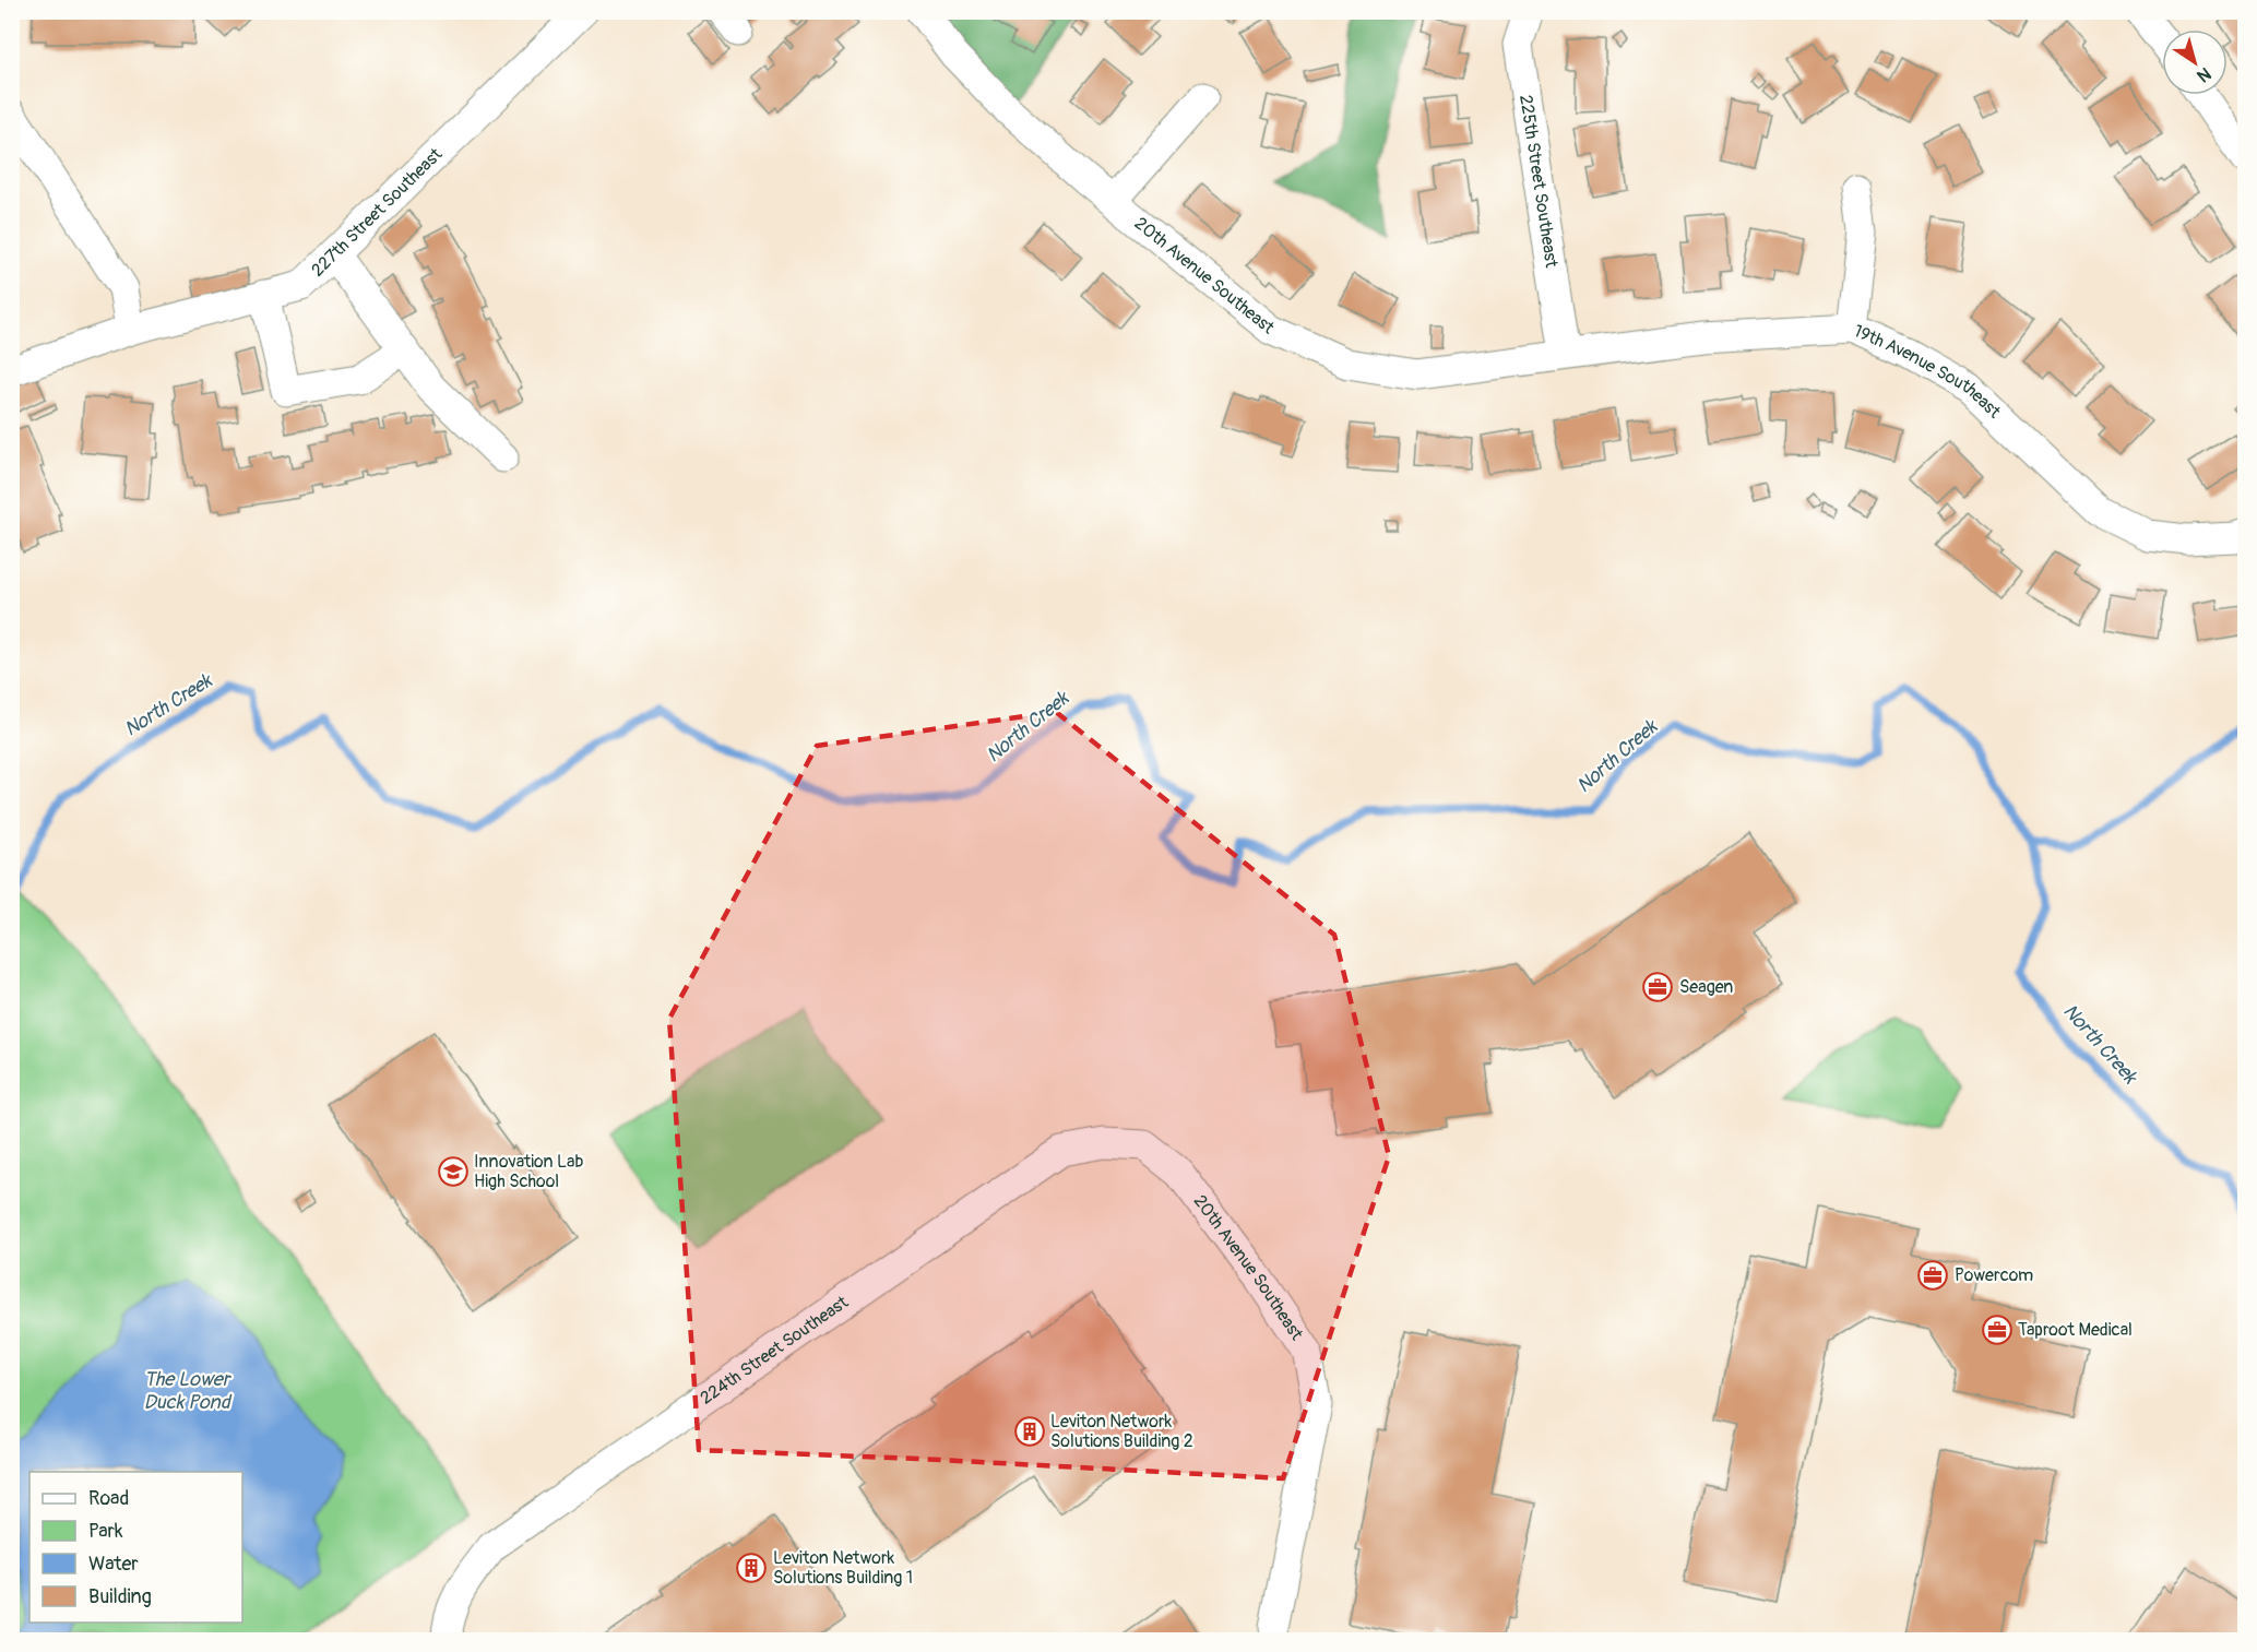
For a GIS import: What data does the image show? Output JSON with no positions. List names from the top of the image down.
{
  "streets": {
    "street": [
      "225th Street Southeast",
      "227th Street Southeast",
      "20th Avenue Southeast",
      "19th Avenue Southeast",
      "224th Street Southeast"
    ]
  },
  "crossings": [
    ["225th Street Southeast", "20th Avenue Southeast"],
    ["225th Street Southeast", "19th Avenue Southeast"],
    ["20th Avenue Southeast", "19th Avenue Southeast"],
    ["20th Avenue Southeast", "224th Street Southeast"]
  ],
  "water": ["North Creek", "The Lower Duck Pond"],
  "places": {
    "office": ["Seagen", "Powercom", "Taproot Medical"],
    "school or university": ["Innovation Lab High School"],
    "building": ["Leviton Network Solutions Building 2", "Leviton Network Solutions Building 1"]
  },
  "legend": [
    "Road",
    "Park",
    "Water",
    "Building"
  ],
  "north": "bottom right"
}
